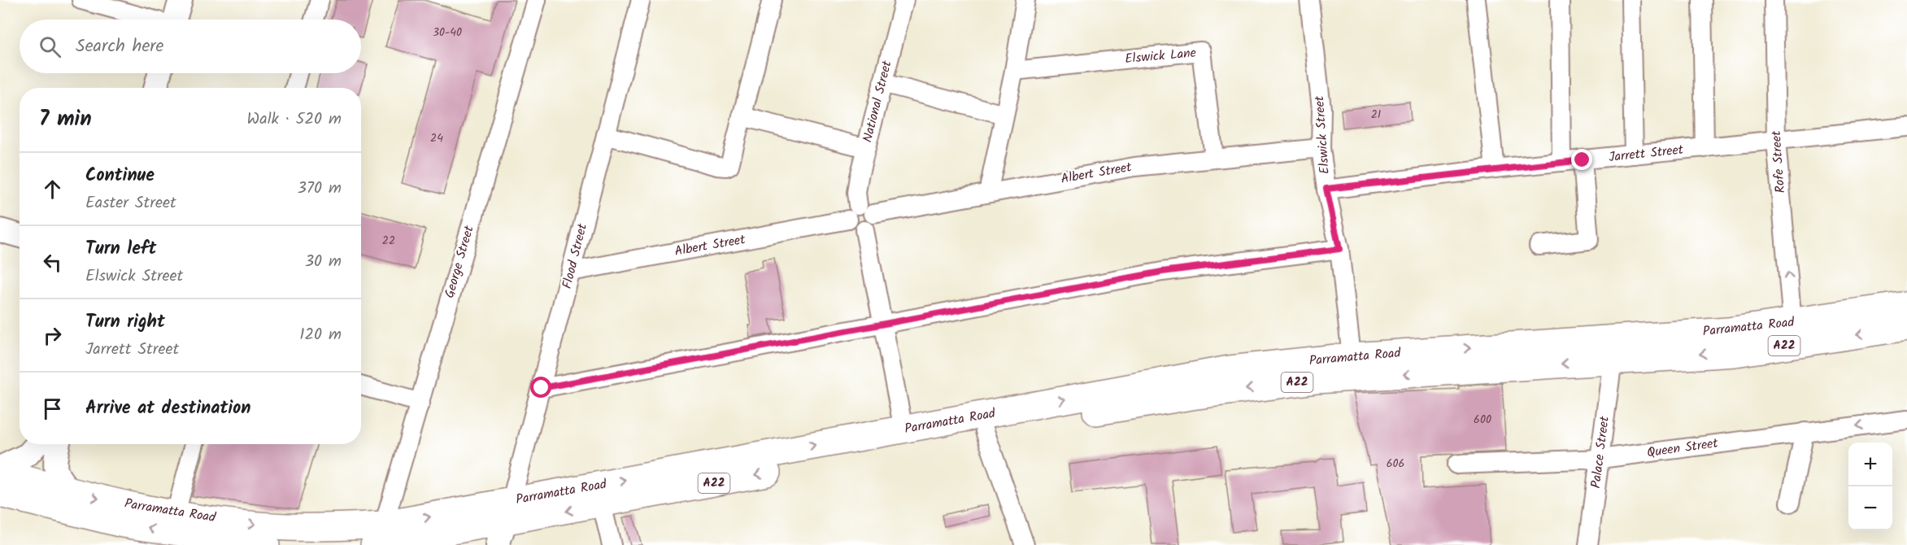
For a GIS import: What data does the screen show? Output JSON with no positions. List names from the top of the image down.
{
  "streets": {
    "highway": ["Parramatta Road", "A22"],
    "street": [
      "Elswick Lane",
      "National Street",
      "Elswick Street",
      "Jarrett Street",
      "Rofe Street",
      "Albert Street",
      "Flood Street",
      "George Street",
      "Queen Street",
      "Palace Street"
    ]
  },
  "crossings": [
    ["Elswick Lane", "Albert Street"],
    ["National Street", "Albert Street"],
    ["Elswick Street", "Jarrett Street"],
    ["Elswick Street", "Albert Street"],
    ["Elswick Street", "Parramatta Road"],
    ["Jarrett Street", "Rofe Street"],
    ["Rofe Street", "Parramatta Road"],
    ["Albert Street", "Flood Street"],
    ["Flood Street", "Parramatta Road"],
    ["George Street", "Parramatta Road"],
    ["Parramatta Road", "Palace Street"],
    ["Queen Street", "Palace Street"]
  ],
  "one_way": ["Rofe Street"],
  "house_numbers": [
    "30-40",
    "21",
    "24",
    "22",
    "600",
    "606"
  ],
  "page": {
    "search": "Search here",
    "heading": ["7 min", "Walk · 520 m"],
    "list": [
      ["Continue", "Easter Street", "370 m"],
      ["Turn left", "Elswick Street", "30 m"],
      ["Turn right", "Jarrett Street", "120 m"],
      "Arrive at destination"
    ],
    "map_buttons": ["+", "−"]
  }
}
